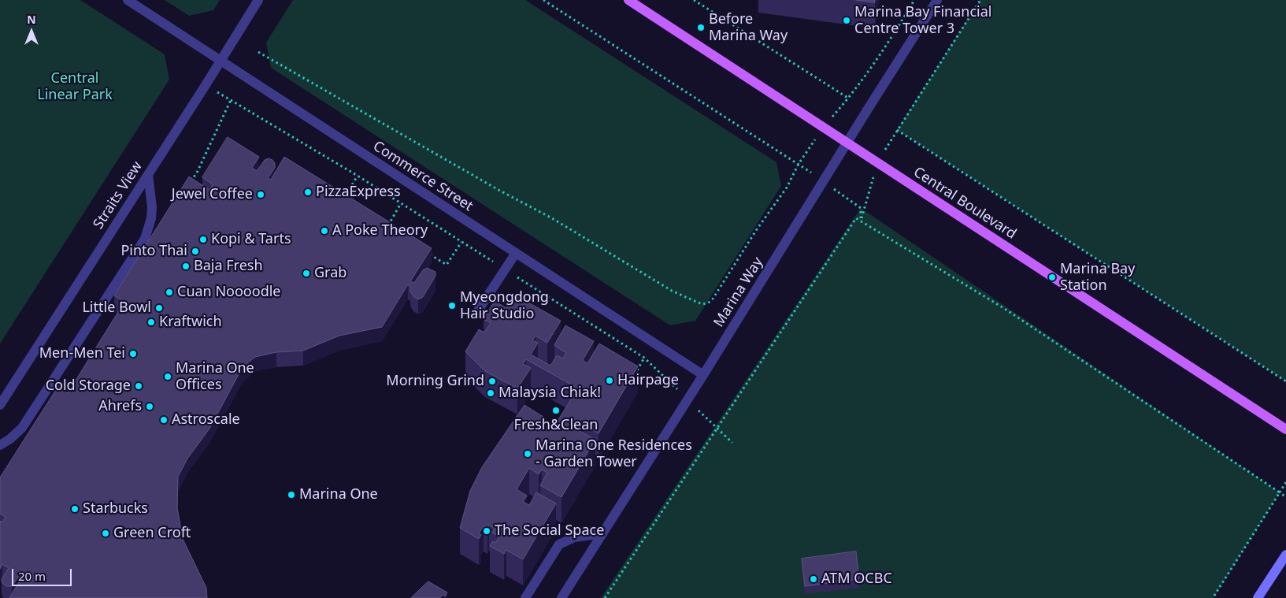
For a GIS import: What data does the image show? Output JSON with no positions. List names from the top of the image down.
{
  "streets": {
    "main road": ["Central Boulevard"],
    "street": ["Commerce Street", "Straits View", "Marina Way"]
  },
  "crossings": [
    ["Commerce Street", "Straits View"],
    ["Commerce Street", "Marina Way"],
    ["Central Boulevard", "Marina Way"]
  ],
  "parks": ["Central Linear Park"],
  "places": [
    "Marina Bay Financial Centre Tower 3",
    "Before Marina Way",
    "PizzaExpress",
    "Jewel Coffee",
    "A Poke Theory",
    "Kopi & Tarts",
    "Pinto Thai",
    "Baja Fresh",
    "Grab",
    "Marina Bay Station",
    "Cuan Noooodle",
    "Myeongdong Hair Studio",
    "Little Bowl",
    "Kraftwich",
    "Men-Men Tei",
    "Marina One Offices",
    "Hairpage",
    "Morning Grind",
    "Cold Storage",
    "Malaysia Chiak!",
    "Ahrefs",
    "Fresh&Clean",
    "Astroscale",
    "Marina One Residences - Garden Tower",
    "Marina One",
    "Starbucks",
    "The Social Space",
    "Green Croft",
    "ATM OCBC"
  ],
  "scale_bar": "20 m",
  "north": "top"
}
